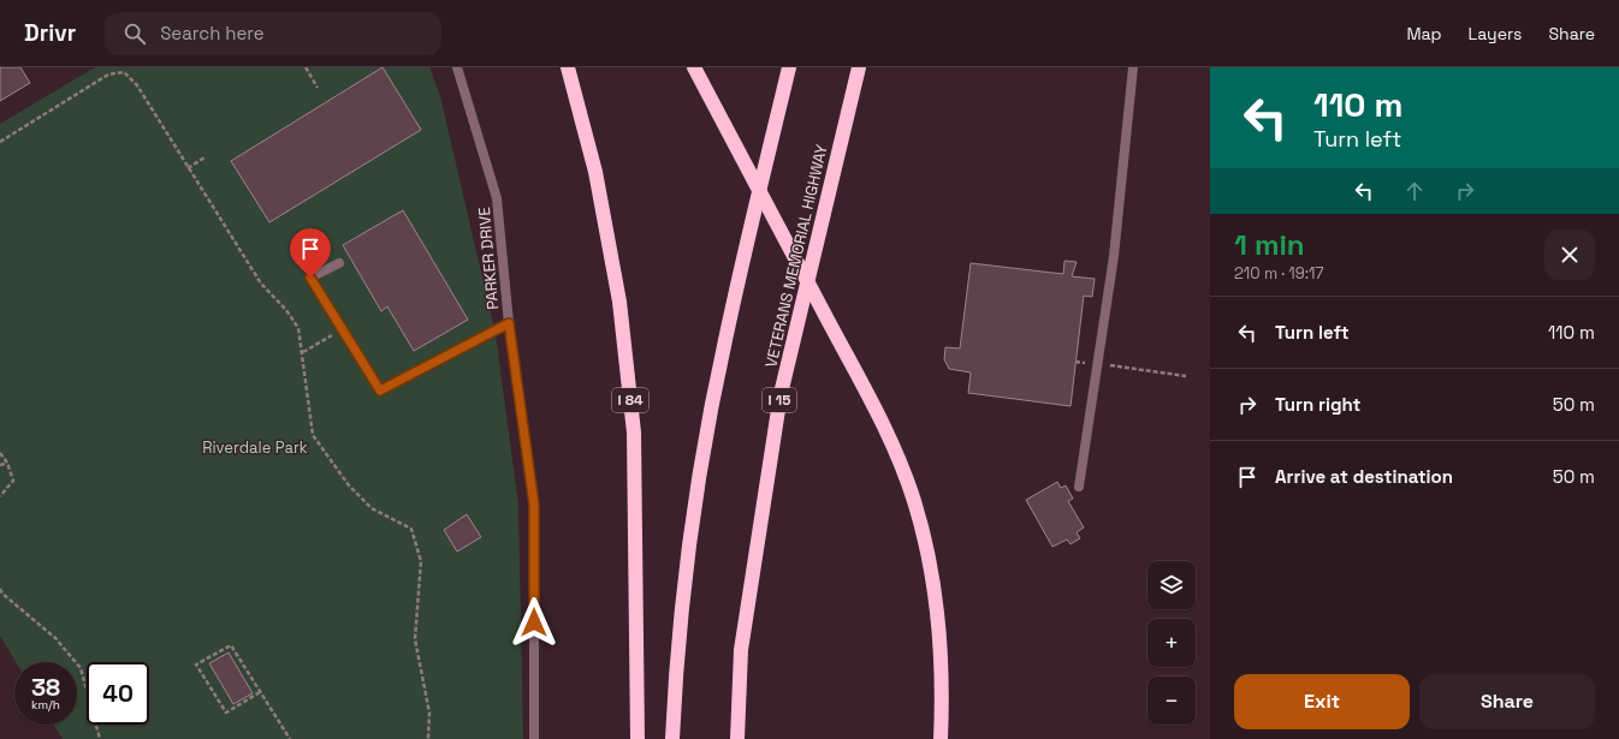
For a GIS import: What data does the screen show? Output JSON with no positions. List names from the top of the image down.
{
  "streets": {
    "highway": ["VETERANS MEMORIAL HIGHWAY", "I 84", "I 15"],
    "street": ["PARKER DRIVE"]
  },
  "parks": ["Riverdale Park"],
  "page": {
    "header": "Drivr",
    "search": "Search here",
    "nav": ["Map", "Layers", "Share"],
    "turn": ["110 m", "Turn left"],
    "heading": ["1 min", "210 m · 19:17"],
    "list": [
      {
        "name": "Turn left",
        "value": "110 m"
      },
      {
        "name": "Turn right",
        "value": "50 m"
      },
      {
        "name": "Arrive at destination",
        "value": "50 m"
      }
    ],
    "map_buttons": ["+", "−"],
    "speed": "38 km/h",
    "limit": "40",
    "buttons": ["Exit", "Share"]
  }
}
